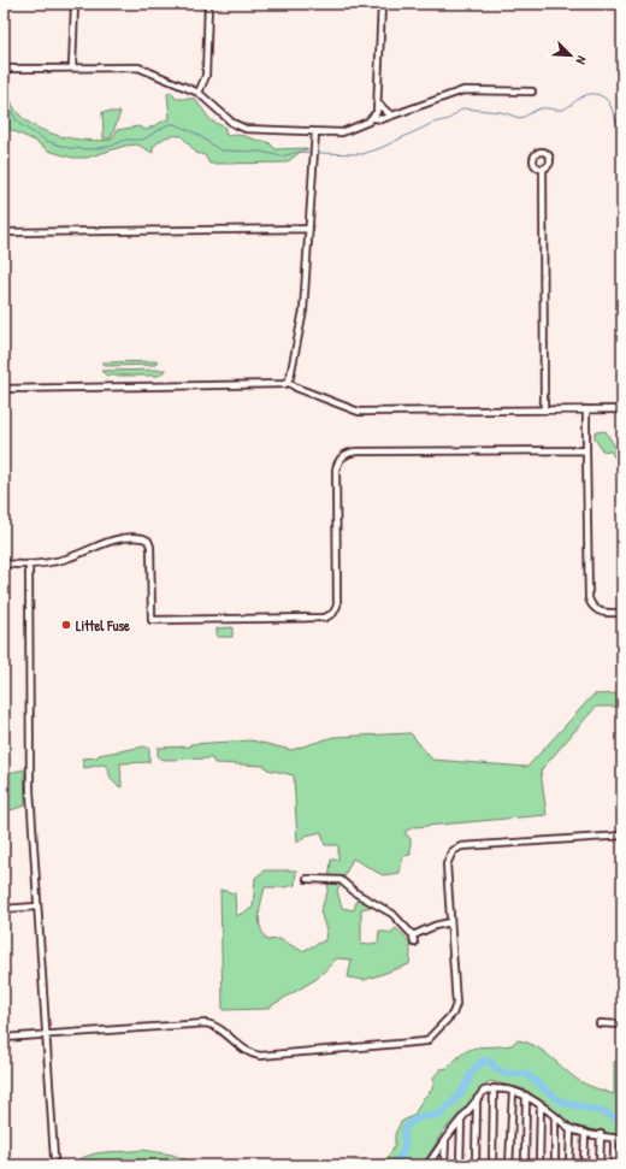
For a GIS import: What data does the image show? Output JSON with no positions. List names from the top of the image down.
{
  "places": ["Littel Fuse"],
  "north": "bottom right"
}
